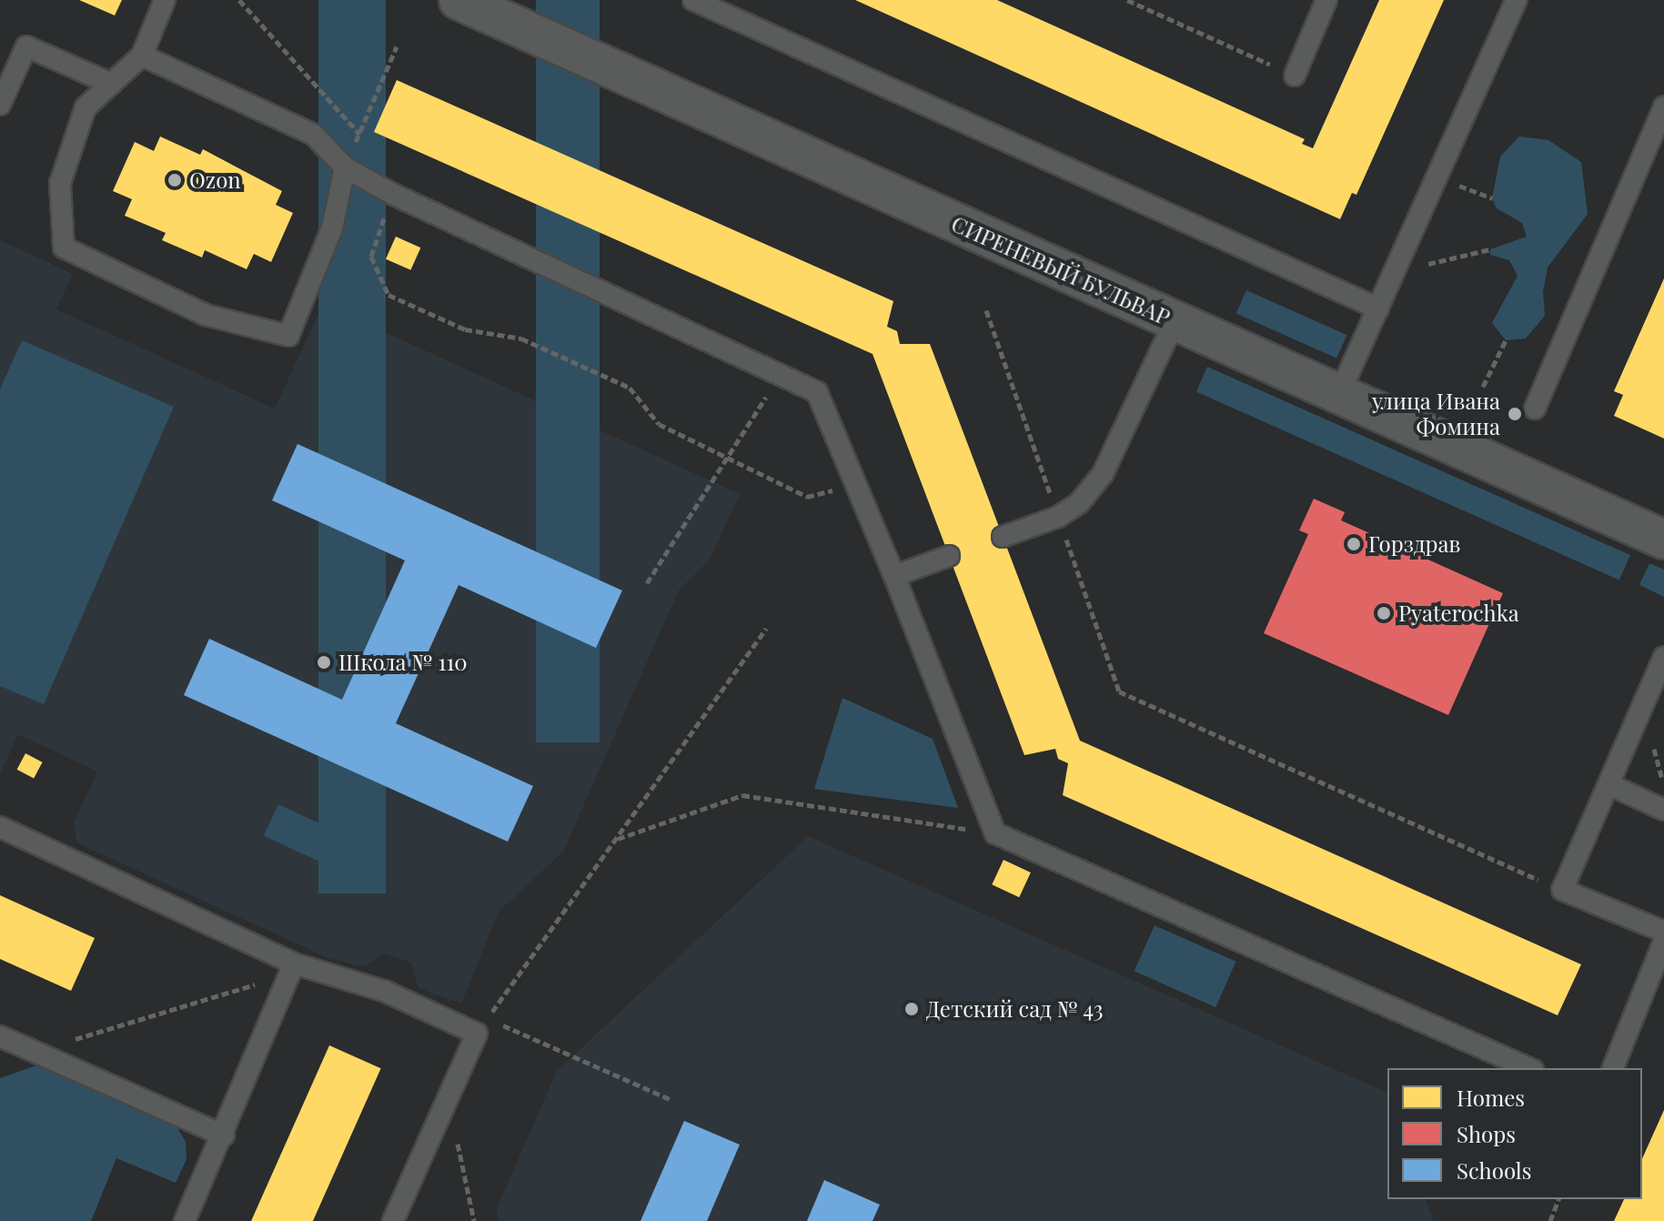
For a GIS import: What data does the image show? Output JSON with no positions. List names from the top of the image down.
{
  "streets": {
    "street": ["СИРЕНЕВЫЙ БУЛЬВАР"]
  },
  "places": [
    "Ozon",
    "улица Ивана Фомина",
    "Горздрав",
    "Pyaterochka",
    "Школа № 110",
    "Детский сад № 43"
  ],
  "legend": ["Homes", "Shops", "Schools"]
}
